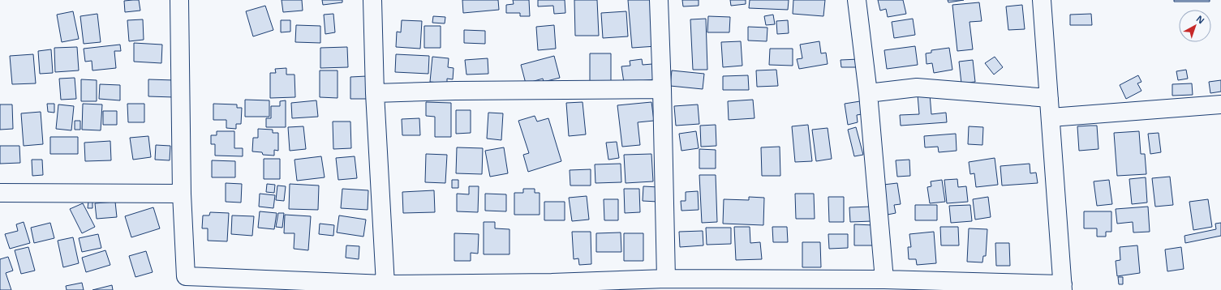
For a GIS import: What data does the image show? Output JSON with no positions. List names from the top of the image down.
{
  "north": "top right"
}
